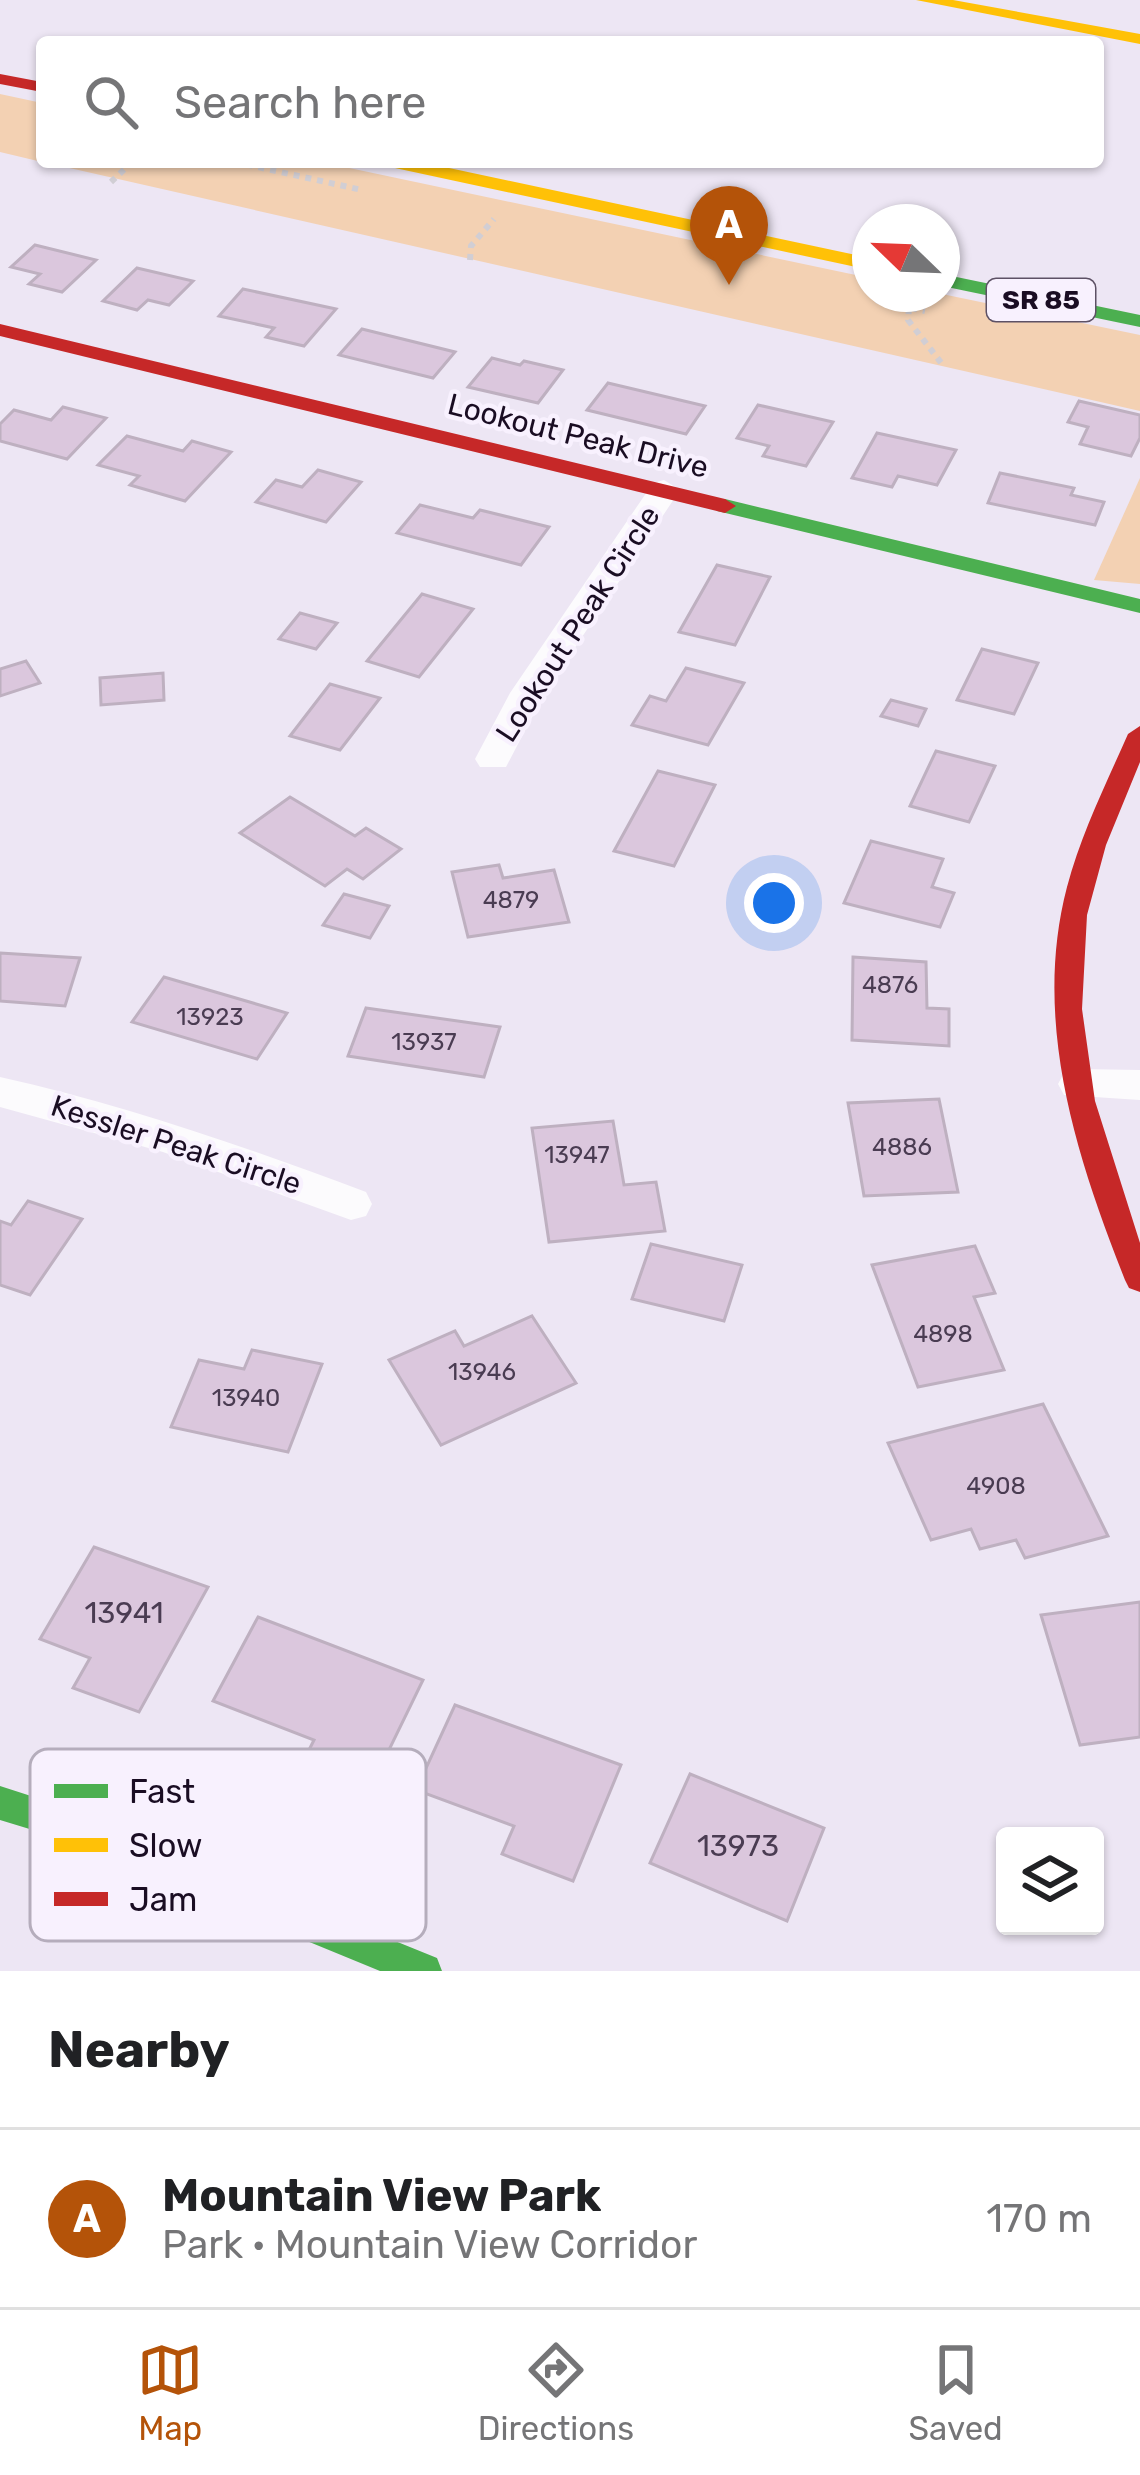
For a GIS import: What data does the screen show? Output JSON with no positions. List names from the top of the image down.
{
  "streets": {
    "main road": ["SR 85", "Lookout Peak Drive"],
    "street": ["Lookout Peak Circle", "Kessler Peak Circle"]
  },
  "crossings": [
    ["Lookout Peak Drive", "Lookout Peak Circle"]
  ],
  "house_numbers": [
    "4879",
    "4876",
    "13923",
    "13937",
    "4886",
    "13947",
    "4898",
    "13946",
    "13940",
    "4908",
    "13941",
    "13973"
  ],
  "legend": ["Fast", "Slow", "Jam"],
  "north": "top left",
  "page": {
    "search": "Search here",
    "pins": "A",
    "heading": "Nearby",
    "list": [
      {
        "mark": "A",
        "name": "Mountain View Park",
        "note": "Park · Mountain View Corridor",
        "value": "170 m"
      }
    ],
    "nav": ["Map", "Directions", "Saved"]
  }
}
